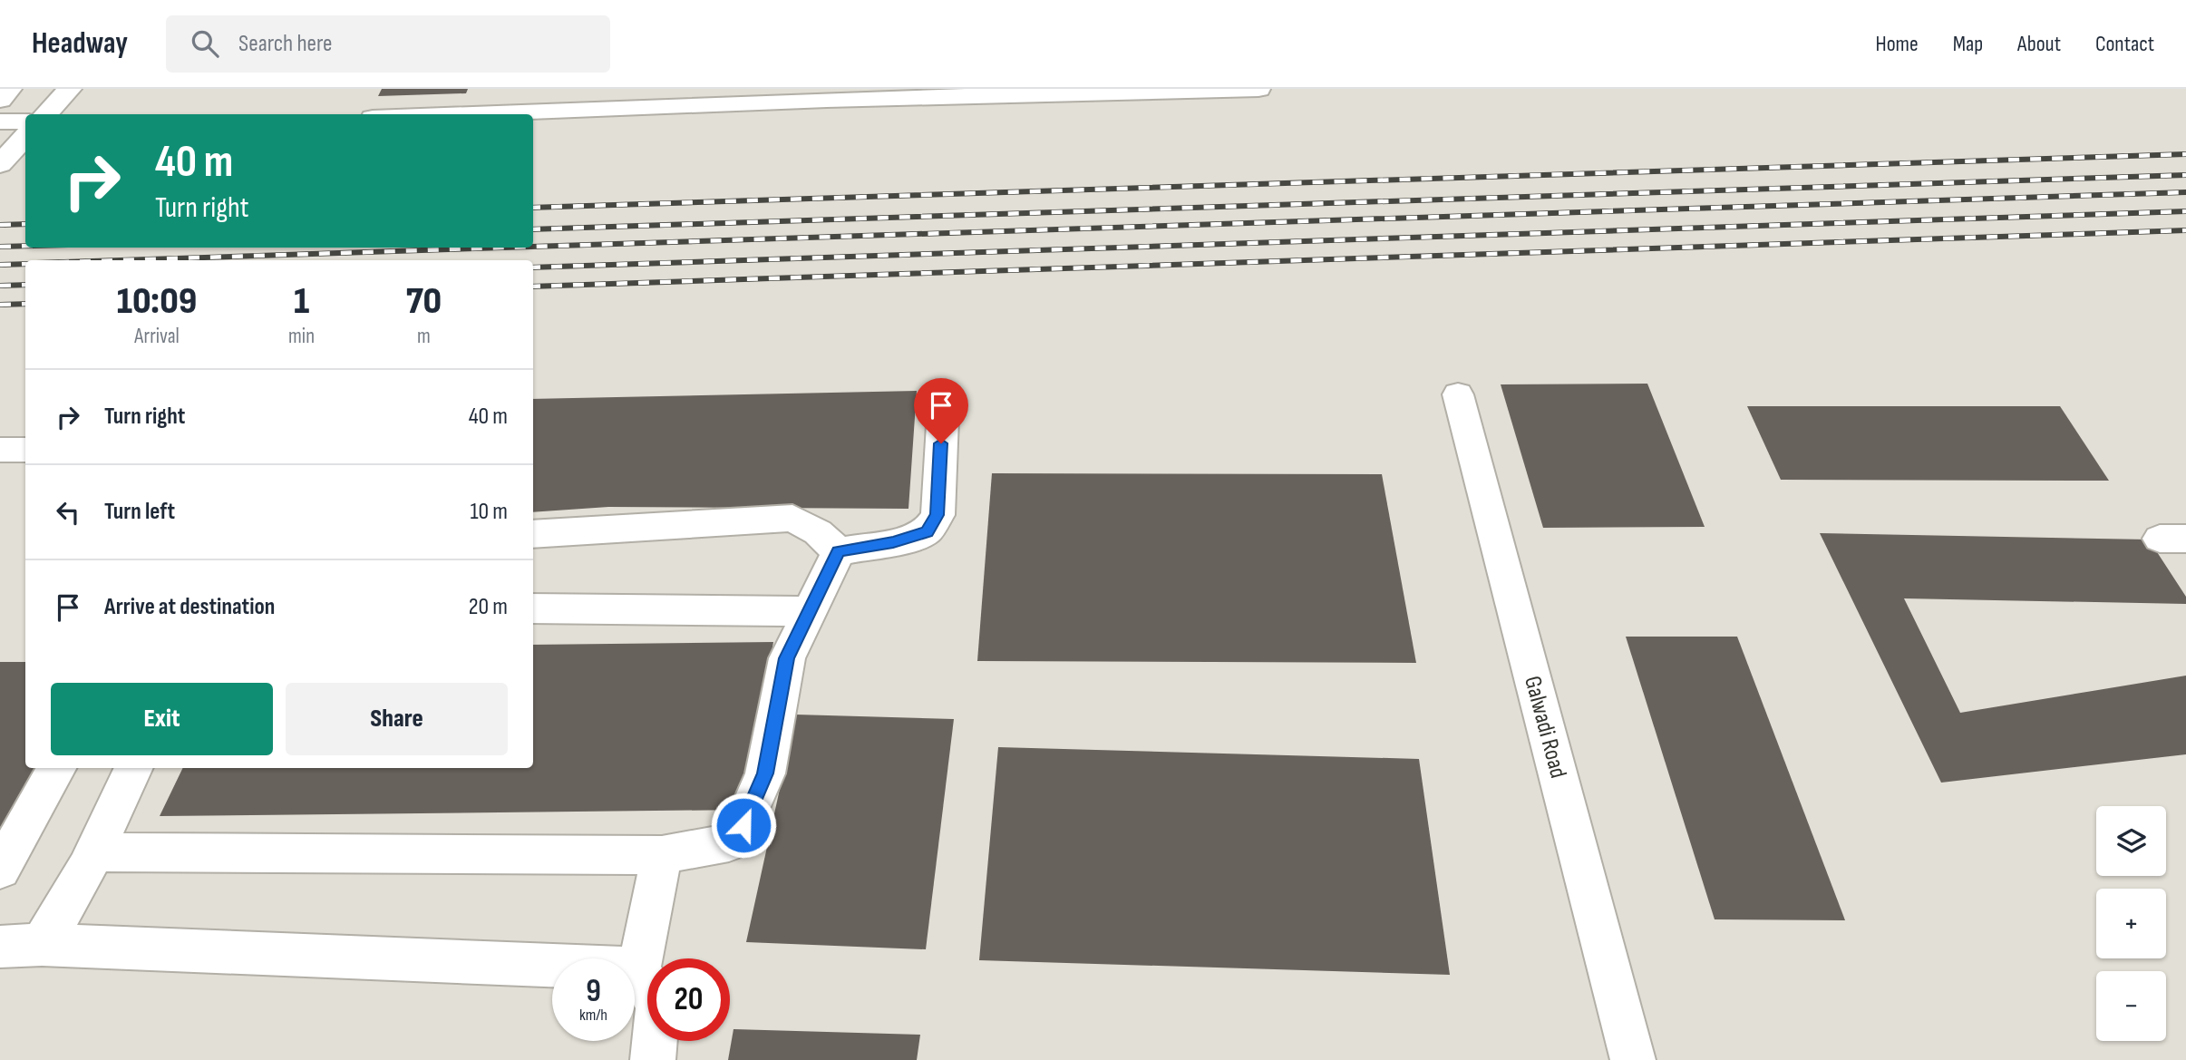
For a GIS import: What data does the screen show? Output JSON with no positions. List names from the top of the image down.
{
  "streets": {
    "street": ["Galwadi Road"]
  },
  "page": {
    "header": "Headway",
    "search": "Search here",
    "nav": [
      "Home",
      "Map",
      "About",
      "Contact"
    ],
    "turn": ["40 m", "Turn right"],
    "eta": [
      "10:09",
      "Arrival",
      "1",
      "min",
      "70",
      "m"
    ],
    "list": [
      {
        "name": "Turn right",
        "value": "40 m"
      },
      {
        "name": "Turn left",
        "value": "10 m"
      },
      {
        "name": "Arrive at destination",
        "value": "20 m"
      }
    ],
    "buttons": ["Exit", "Share"],
    "map_buttons": ["+", "−"],
    "speed": "9 km/h",
    "limit": "20"
  }
}
